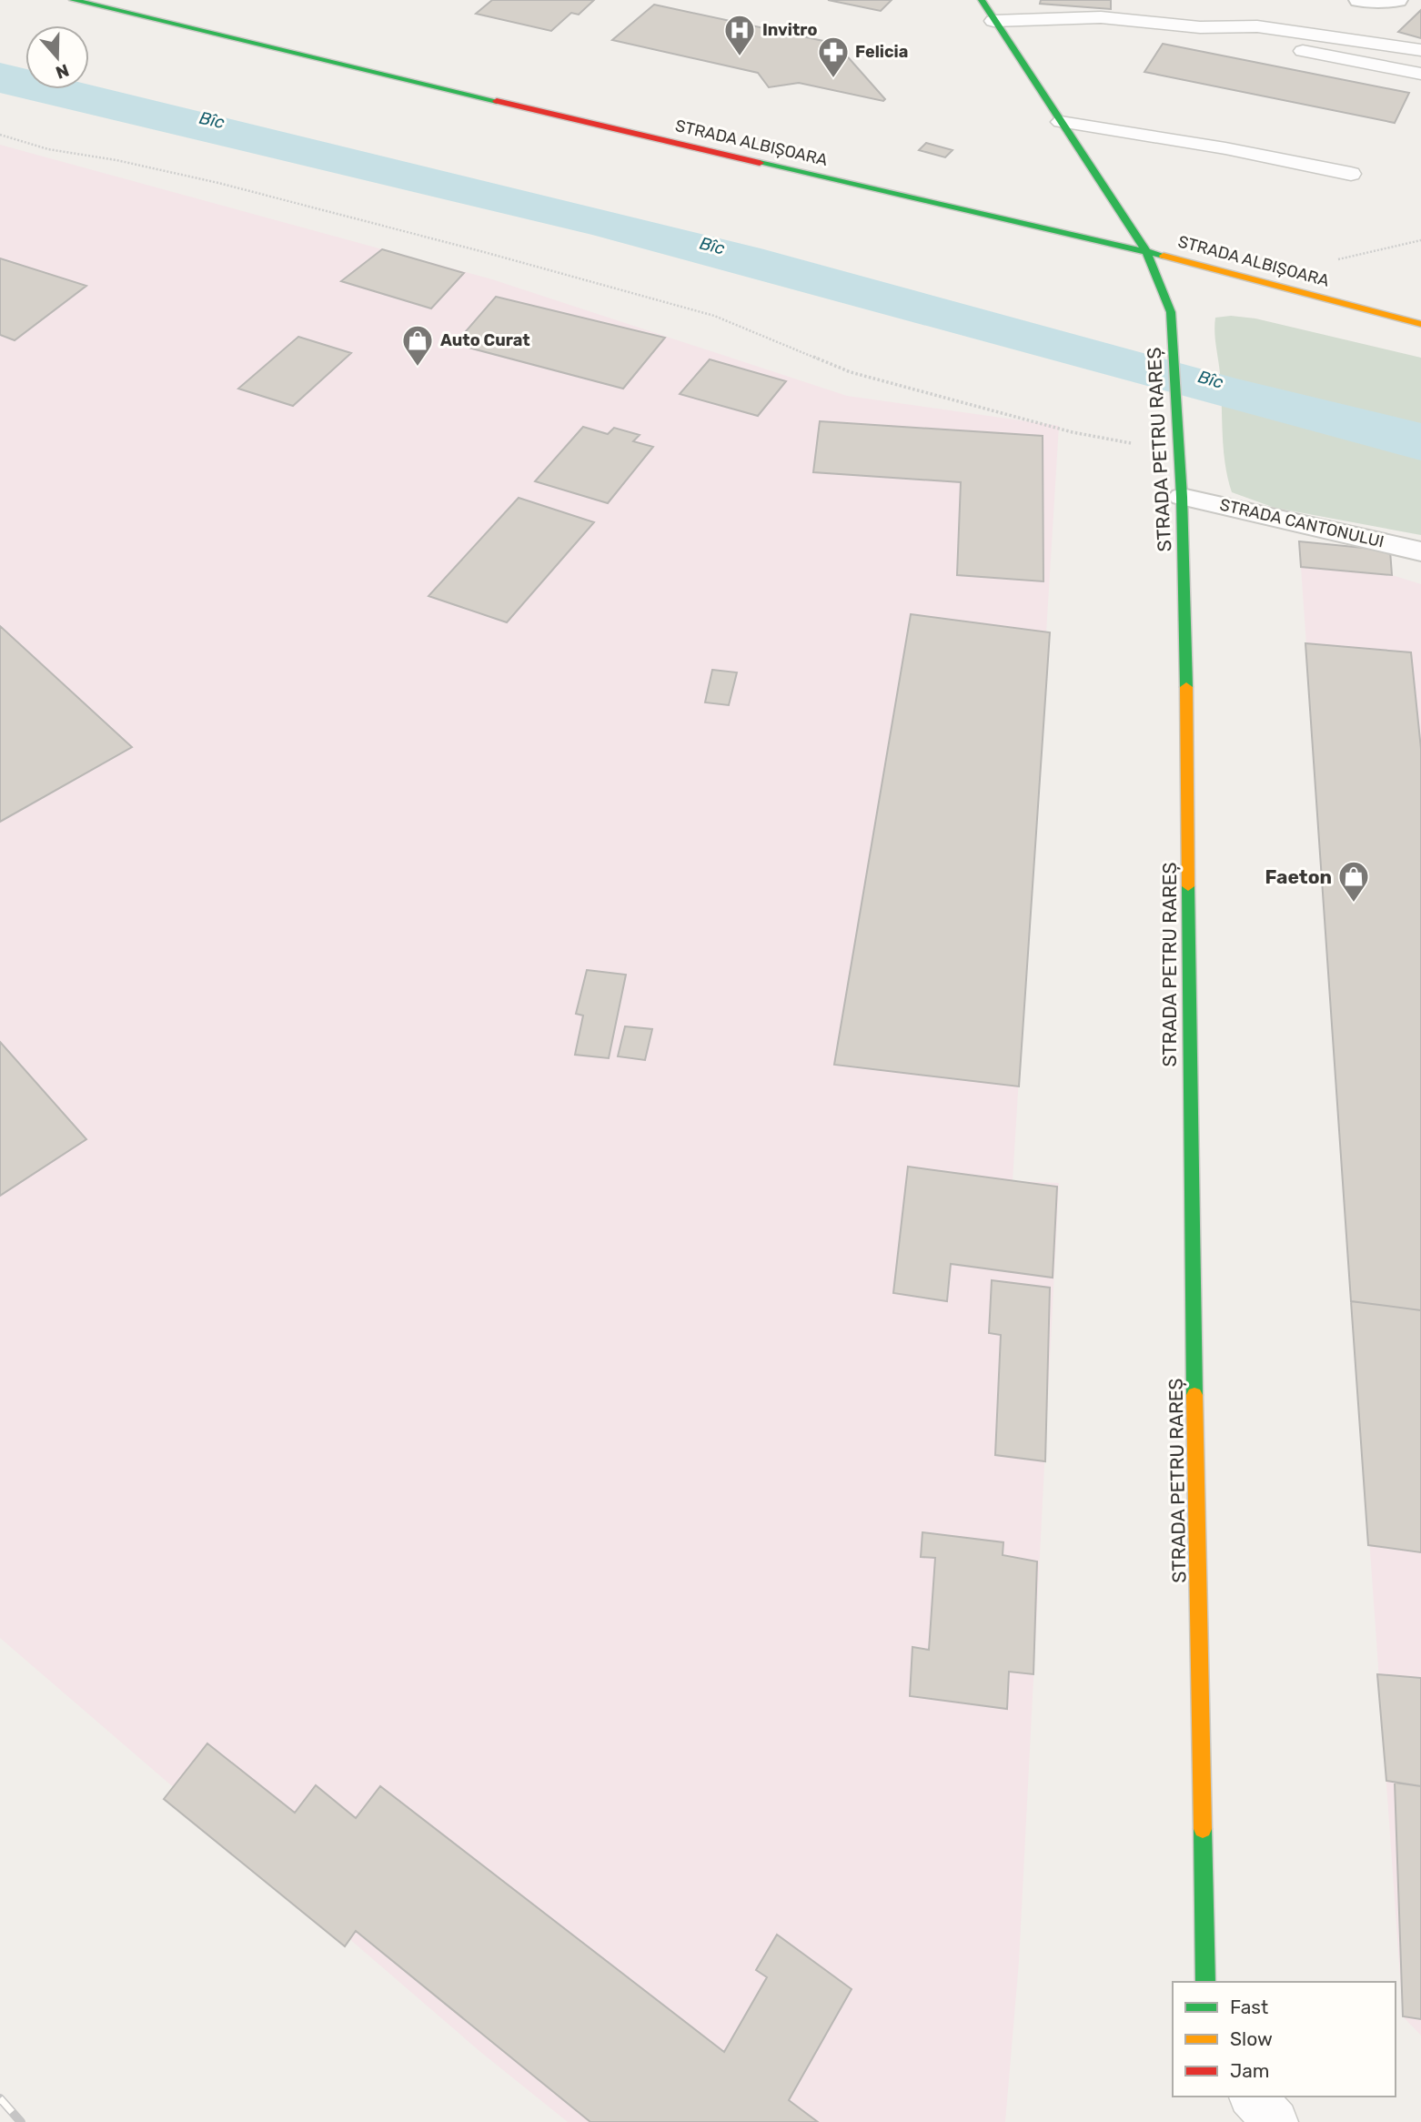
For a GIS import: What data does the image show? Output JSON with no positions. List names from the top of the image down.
{
  "streets": {
    "main road": ["STRADA ALBIȘOARA", "STRADA PETRU RAREȘ"],
    "street": ["STRADA CANTONULUI"]
  },
  "crossings": [
    ["STRADA ALBIȘOARA", "STRADA PETRU RAREȘ"],
    ["STRADA PETRU RAREȘ", "STRADA CANTONULUI"]
  ],
  "water": ["Bîc"],
  "places": {
    "hospital": ["Invitro"],
    "pharmacy": ["Felicia"],
    "shop": ["Auto Curat", "Faeton"]
  },
  "legend": ["Fast", "Slow", "Jam"],
  "north": "bottom"
}
